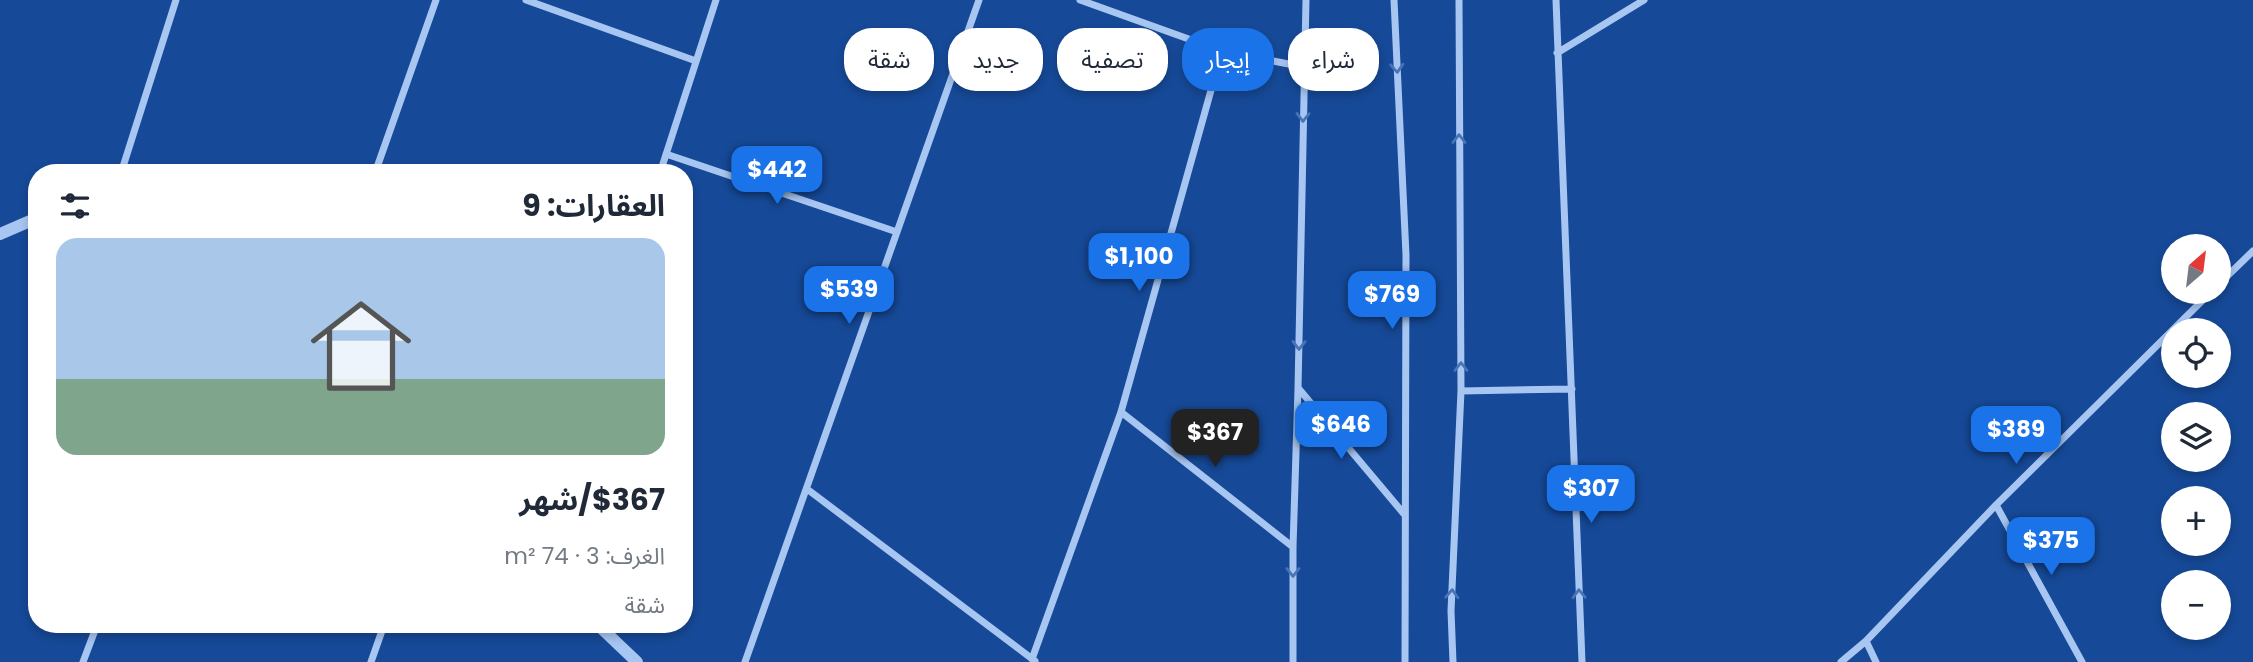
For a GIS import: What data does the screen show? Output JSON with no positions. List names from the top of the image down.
{
  "north": "top right",
  "page": {
    "chip": [
      "شراء",
      "إيجار",
      "تصفية",
      "جديد",
      "شقة"
    ],
    "price": [
      "$442",
      "$1,100",
      "$539",
      "$769",
      "$646",
      "$389",
      "$367",
      "$307",
      "$375"
    ],
    "heading": "العقارات: 9",
    "map_buttons": ["+", "−"],
    "list": [
      {
        "name": "$367/شهر",
        "note": "الغرف: 3 · 74 m² · شقة"
      }
    ]
  }
}
